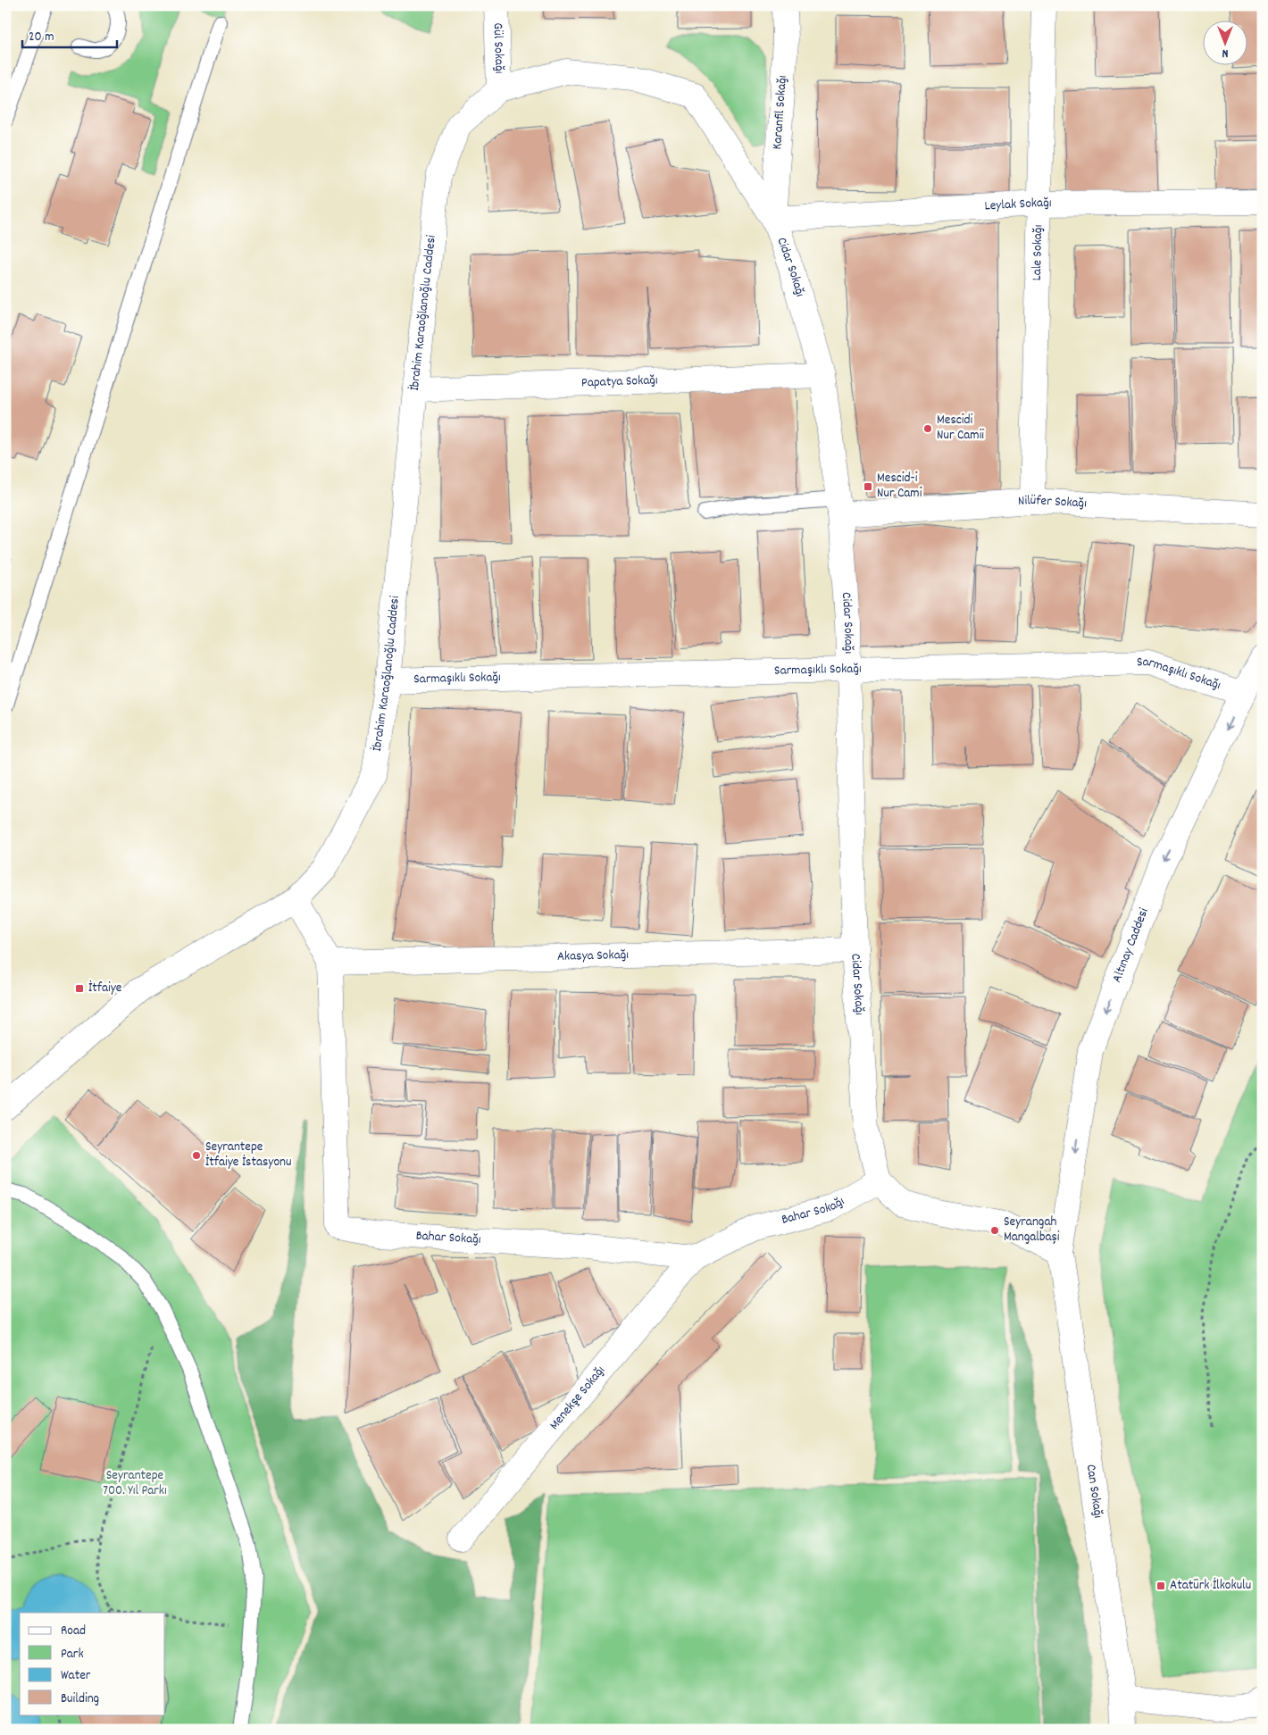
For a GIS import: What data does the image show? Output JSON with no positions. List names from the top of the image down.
{
  "streets": {
    "street": [
      "Gül Sokağı",
      "Karanfil Sokağı",
      "Leylak Sokağı",
      "Lale Sokağı",
      "Cidar Sokağı",
      "İbrahim Karaoğlanoğlu Caddesi",
      "Papatya Sokağı",
      "Nilüfer Sokağı",
      "Sarmaşıklı Sokağı",
      "Altınay Caddesi",
      "Akasya Sokağı",
      "Bahar Sokağı",
      "Menekşe Sokağı",
      "Can Sokağı"
    ]
  },
  "crossings": [
    ["Gül Sokağı", "Cidar Sokağı"],
    ["Gül Sokağı", "İbrahim Karaoğlanoğlu Caddesi"],
    ["Karanfil Sokağı", "Leylak Sokağı"],
    ["Karanfil Sokağı", "Cidar Sokağı"],
    ["Leylak Sokağı", "Lale Sokağı"],
    ["Leylak Sokağı", "Cidar Sokağı"],
    ["Lale Sokağı", "Nilüfer Sokağı"],
    ["Cidar Sokağı", "İbrahim Karaoğlanoğlu Caddesi"],
    ["Cidar Sokağı", "Papatya Sokağı"],
    ["Cidar Sokağı", "Nilüfer Sokağı"],
    ["Cidar Sokağı", "Sarmaşıklı Sokağı"],
    ["Cidar Sokağı", "Akasya Sokağı"],
    ["Cidar Sokağı", "Bahar Sokağı"],
    ["İbrahim Karaoğlanoğlu Caddesi", "Papatya Sokağı"],
    ["İbrahim Karaoğlanoğlu Caddesi", "Sarmaşıklı Sokağı"],
    ["İbrahim Karaoğlanoğlu Caddesi", "Bahar Sokağı"],
    ["Sarmaşıklı Sokağı", "Altınay Caddesi"],
    ["Altınay Caddesi", "Can Sokağı"],
    ["Akasya Sokağı", "Bahar Sokağı"],
    ["Bahar Sokağı", "Menekşe Sokağı"]
  ],
  "one_way": ["Altınay Caddesi"],
  "parks": ["Seyrantepe 700. Yıl Parkı"],
  "places": {
    "other": ["Mescidi Nur Camii", "Seyrantepe İtfaiye İstasyonu", "Seyrangah Mangalbași"],
    "transit": ["Mescid-i Nur Cami", "İtfaiye", "Atatürk İlkokulu"]
  },
  "legend": [
    "Road",
    "Park",
    "Water",
    "Building"
  ],
  "scale_bar": "20 m",
  "north": "bottom"
}
